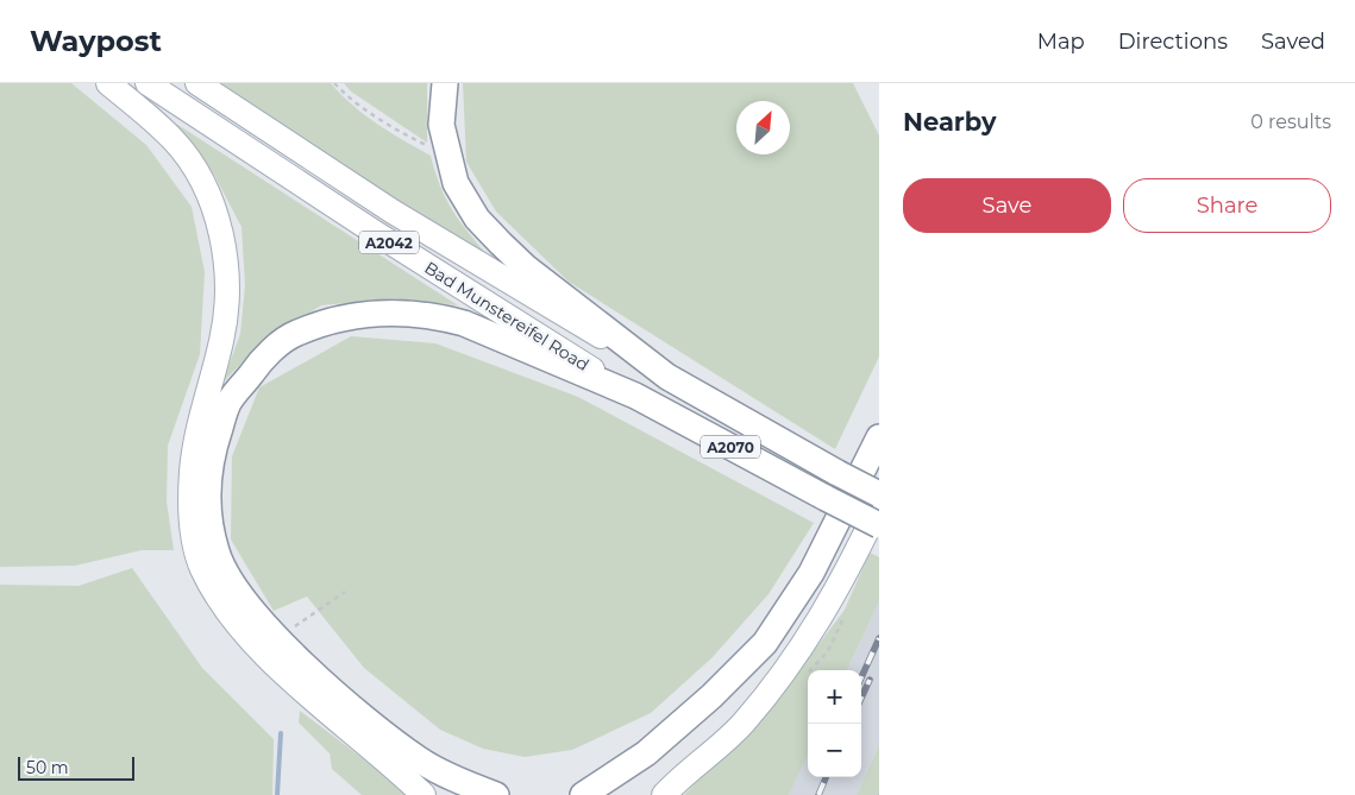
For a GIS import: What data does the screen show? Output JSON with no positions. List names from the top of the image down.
{
  "streets": {
    "highway": ["Bad Munstereifel Road", "A2070"],
    "main road": ["A2042"]
  },
  "scale_bar": "50 m",
  "north": "top right",
  "page": {
    "header": "Waypost",
    "nav": ["Map", "Directions", "Saved"],
    "heading": ["Nearby", "0 results"],
    "buttons": ["Save", "Share"],
    "map_buttons": ["+", "−"],
    "scale": "50 m"
  }
}
